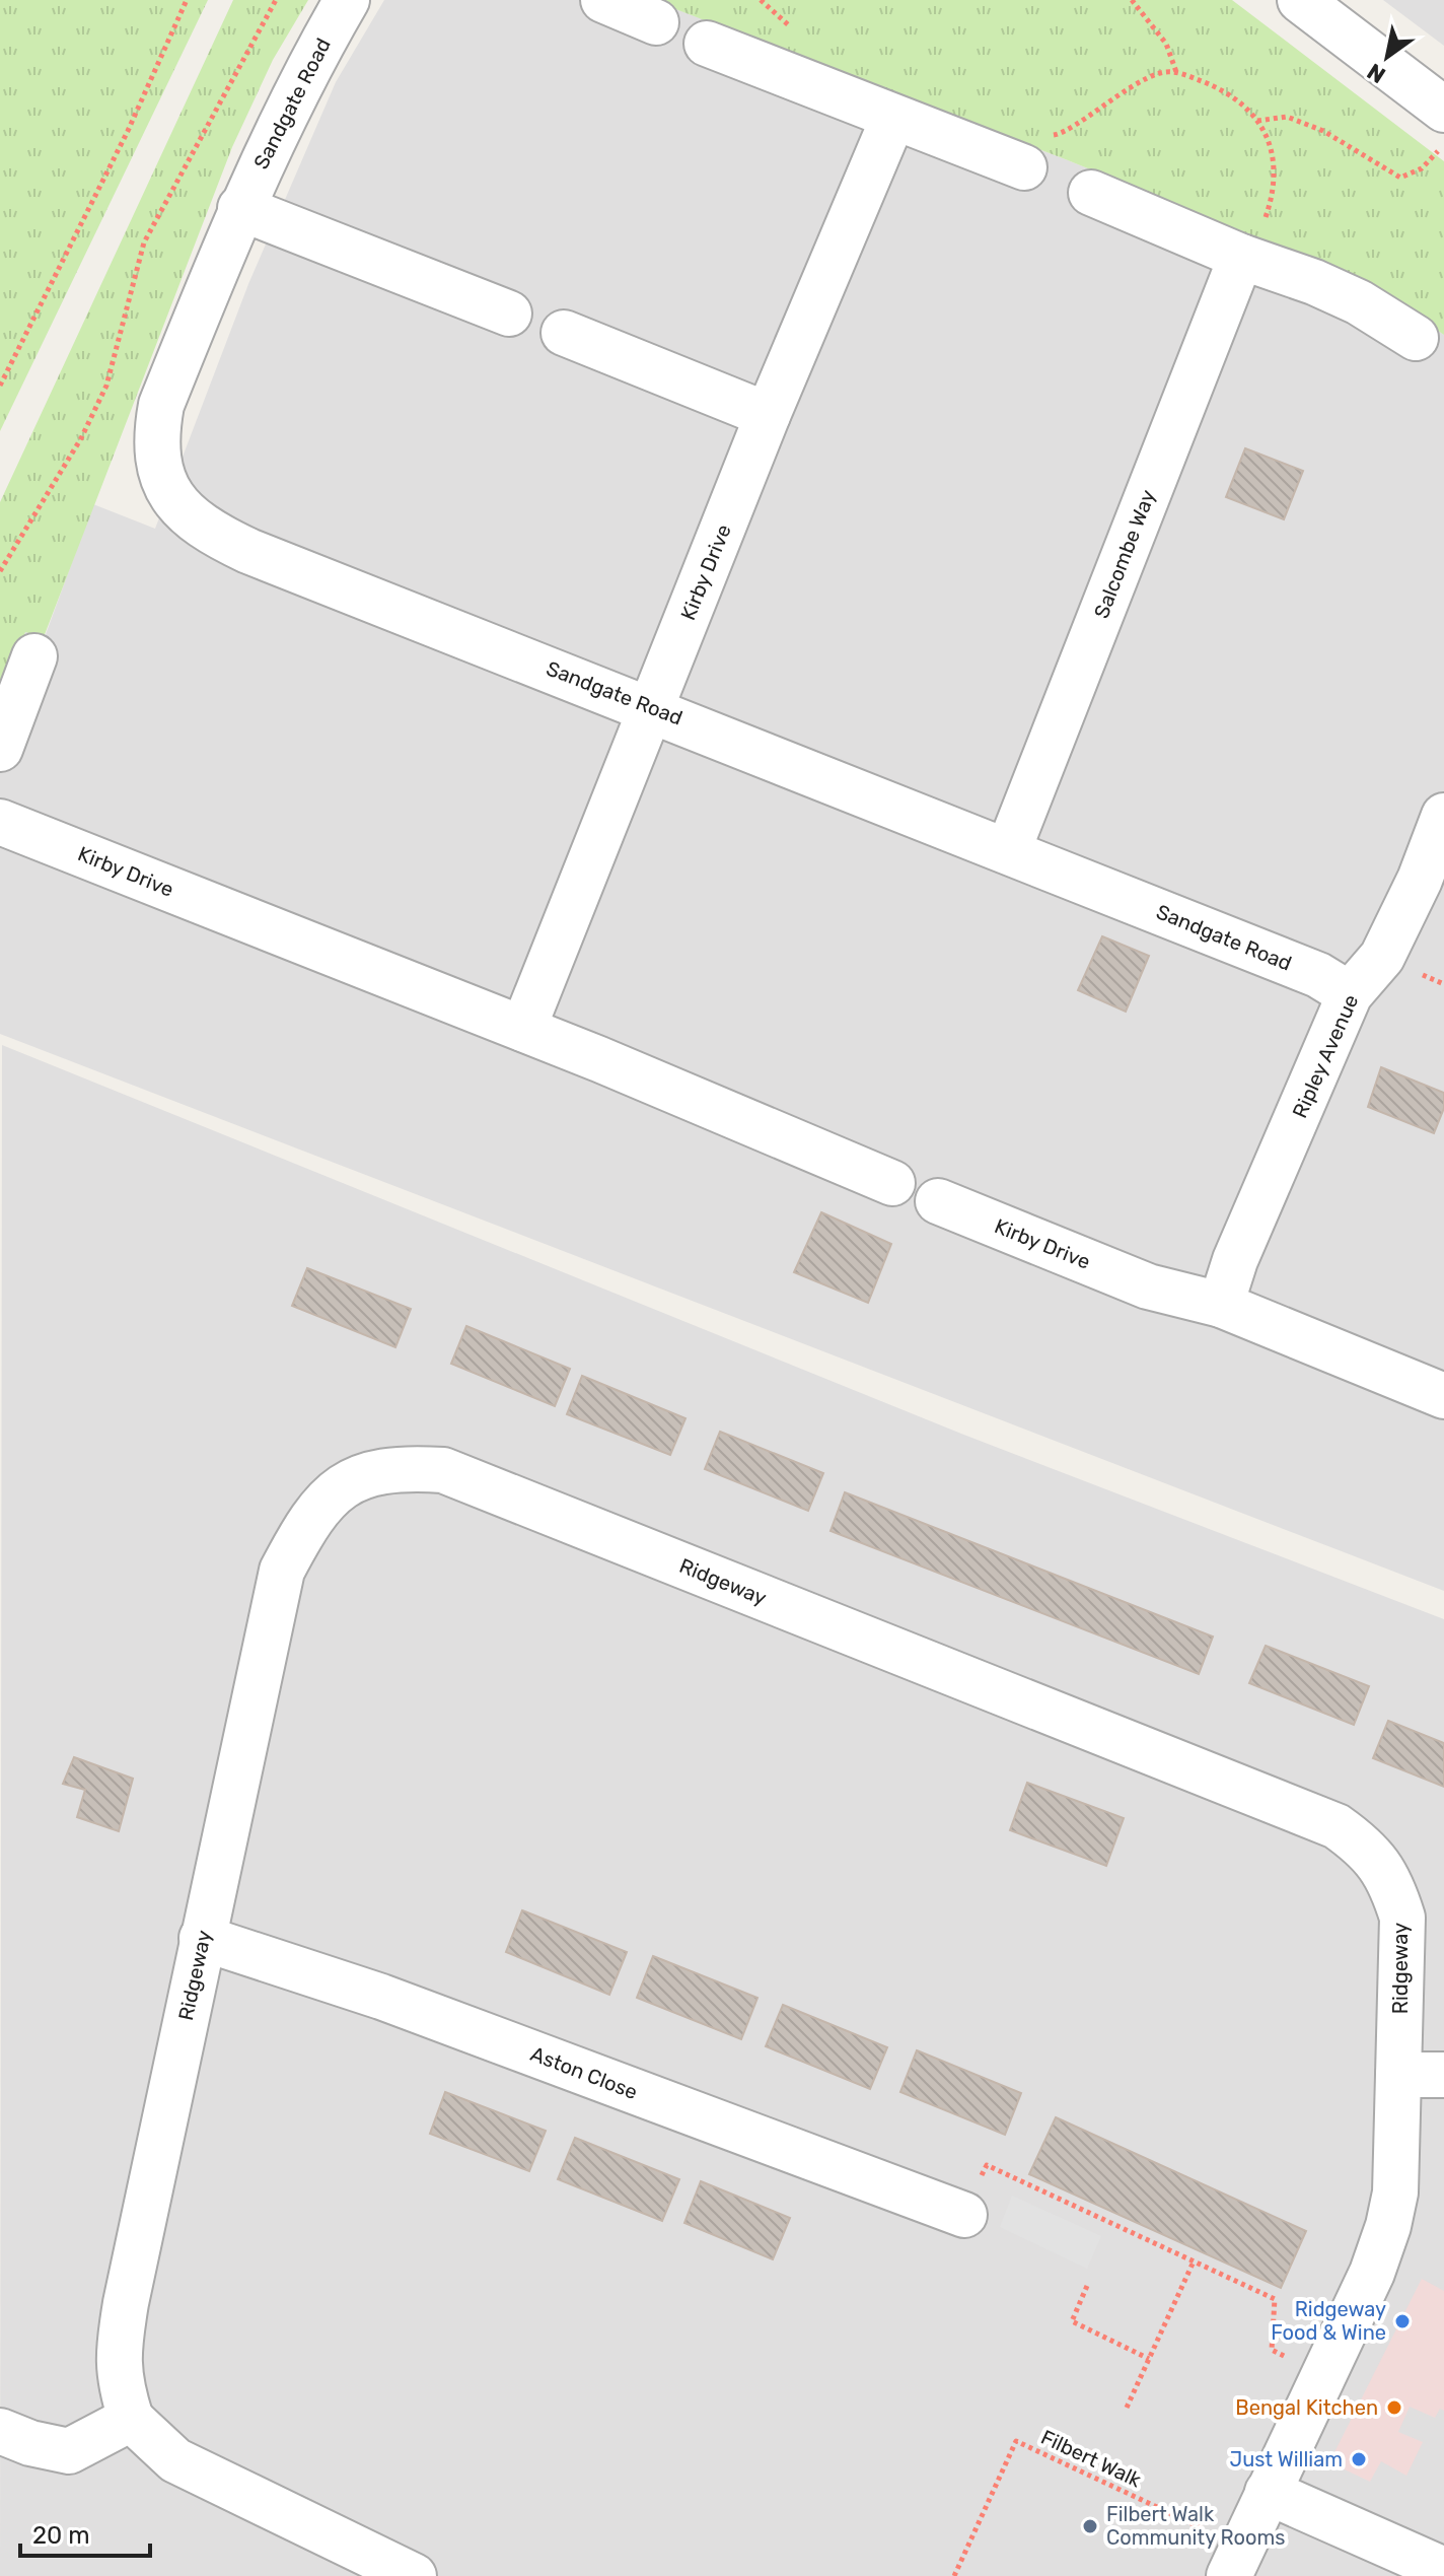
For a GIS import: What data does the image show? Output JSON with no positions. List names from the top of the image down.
{
  "streets": {
    "street": [
      "Sandgate Road",
      "Salcombe Way",
      "Kirby Drive",
      "Ripley Avenue",
      "Ridgeway",
      "Aston Close"
    ],
    "path": ["Filbert Walk"]
  },
  "crossings": [
    ["Sandgate Road", "Salcombe Way"],
    ["Sandgate Road", "Kirby Drive"],
    ["Sandgate Road", "Ripley Avenue"],
    ["Kirby Drive", "Ripley Avenue"],
    ["Ridgeway", "Aston Close"],
    ["Ridgeway", "Filbert Walk"]
  ],
  "places": [
    "Ridgeway Food & Wine",
    "Bengal Kitchen",
    "Just William",
    "Filbert Walk Community Rooms"
  ],
  "scale_bar": "20 m",
  "north": "bottom left"
}
